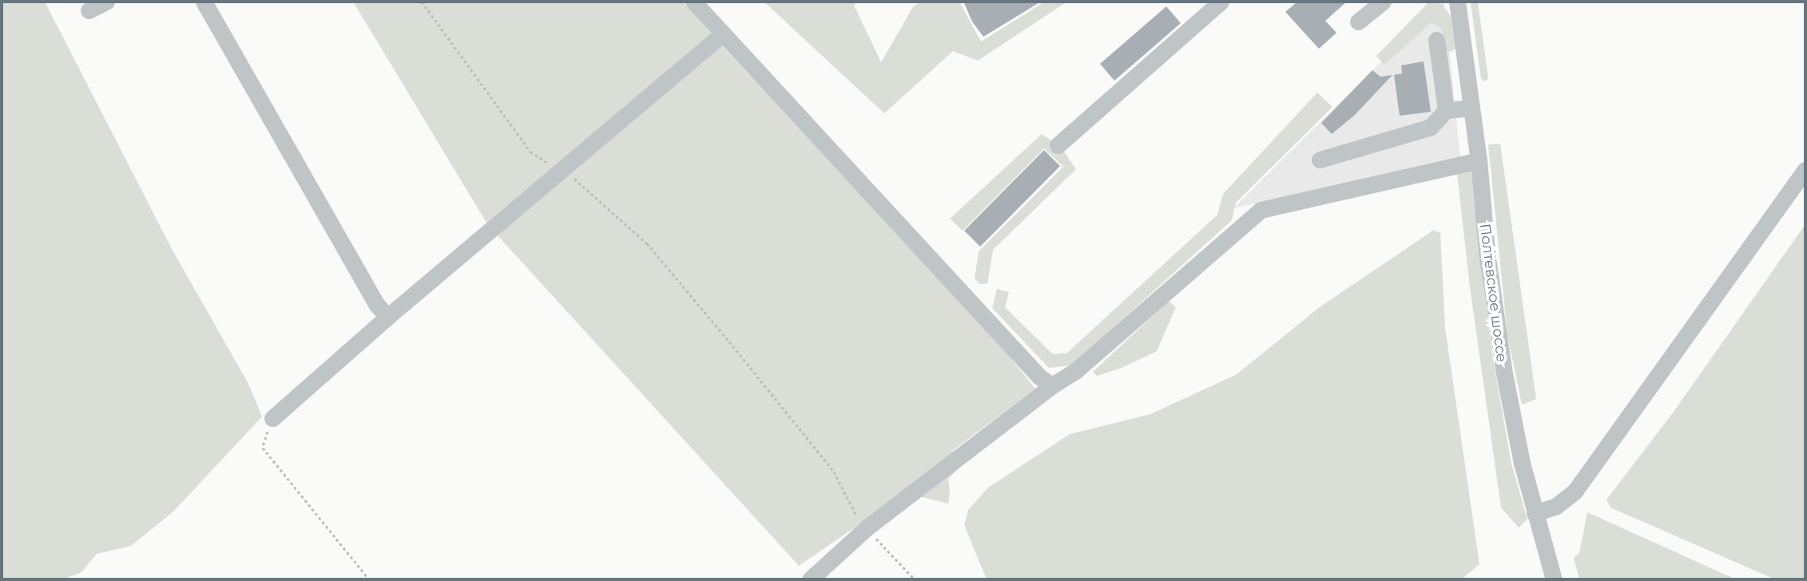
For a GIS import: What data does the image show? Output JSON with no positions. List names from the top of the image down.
{
  "streets": {
    "street": ["Полтевское шоссе"]
  }
}
